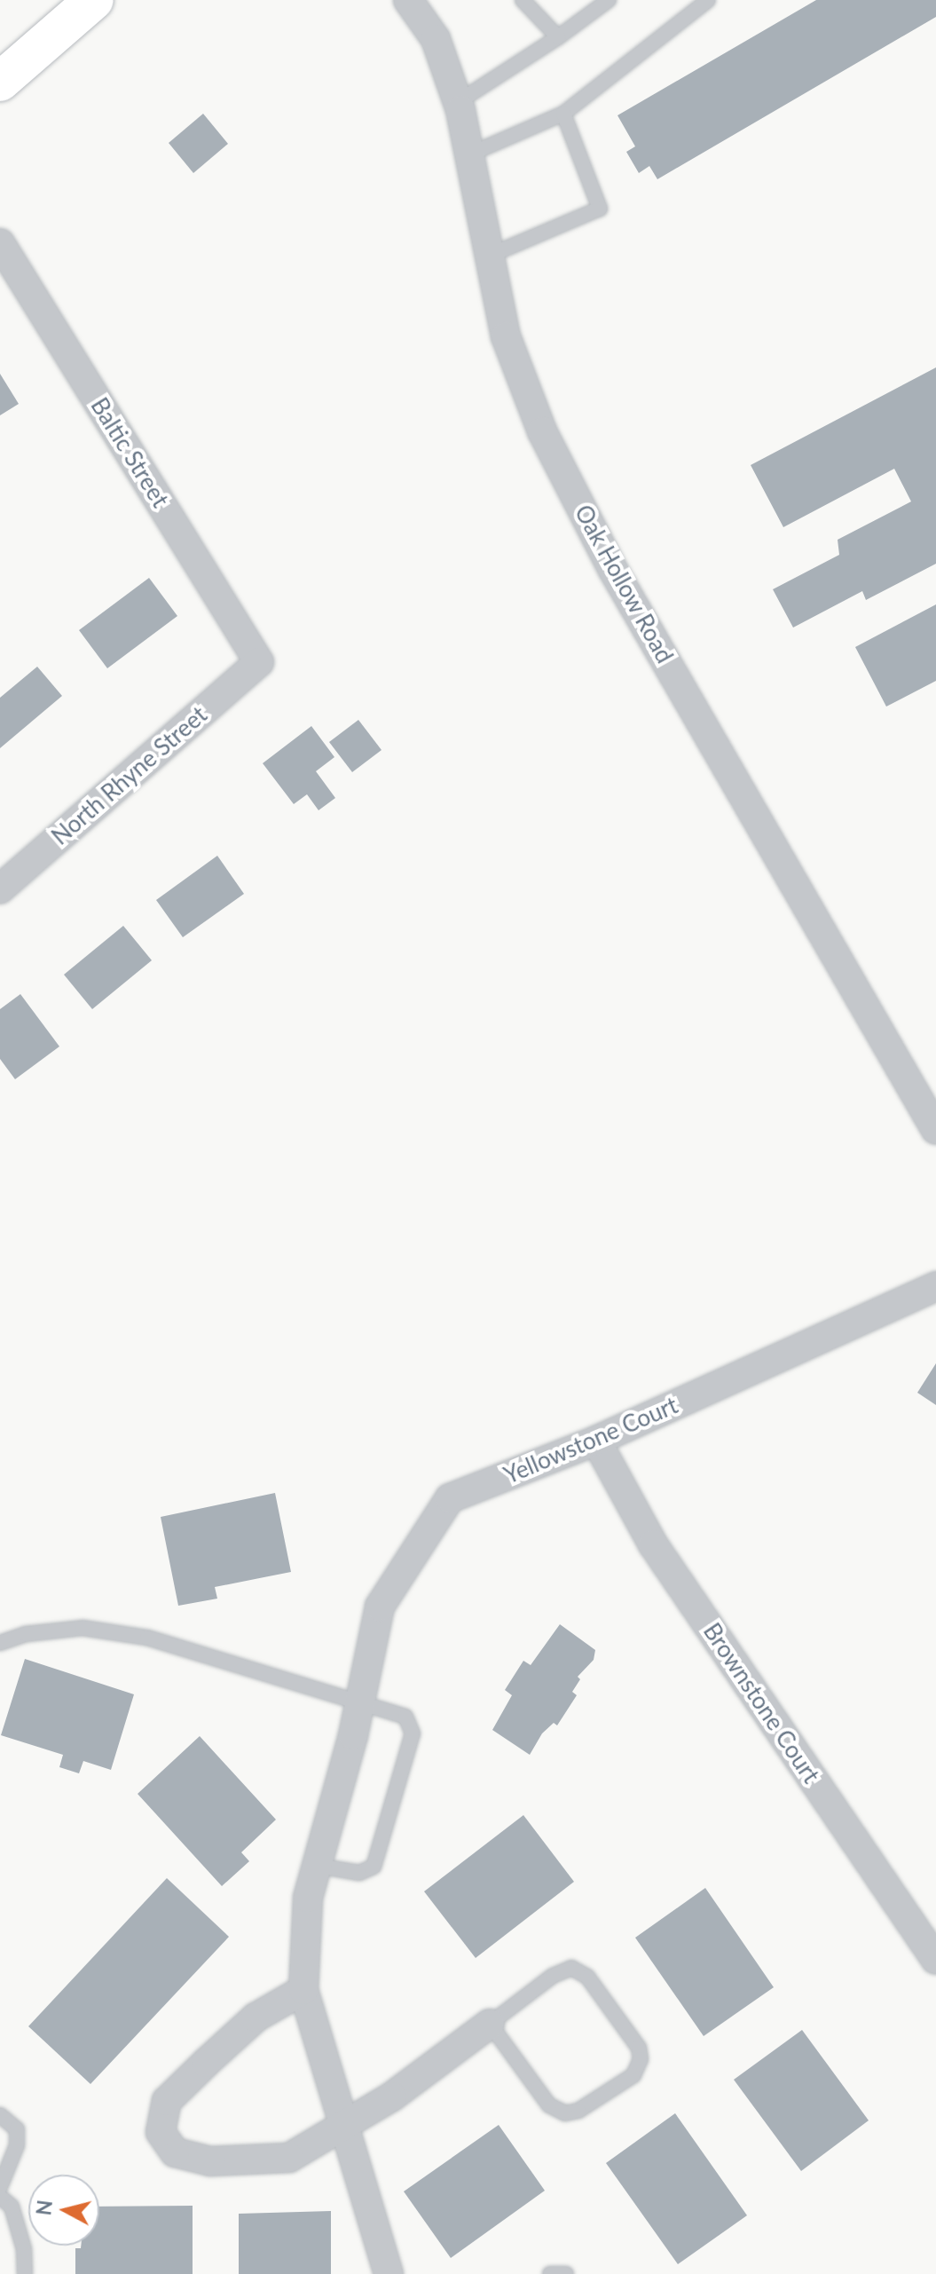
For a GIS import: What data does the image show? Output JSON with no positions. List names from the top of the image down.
{
  "streets": {
    "street": [
      "Baltic Street",
      "Oak Hollow Road",
      "North Rhyne Street",
      "Yellowstone Court",
      "Brownstone Court"
    ]
  },
  "crossings": [
    ["Baltic Street", "North Rhyne Street"],
    ["Yellowstone Court", "Brownstone Court"]
  ],
  "north": "left"
}
